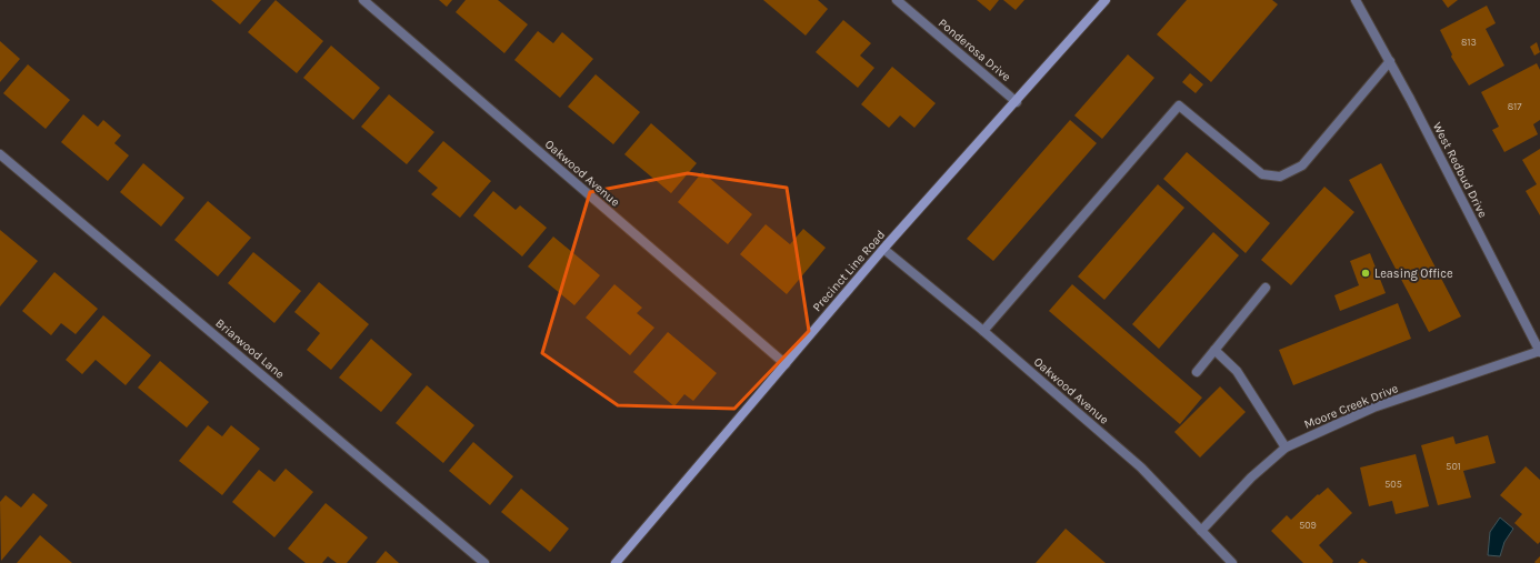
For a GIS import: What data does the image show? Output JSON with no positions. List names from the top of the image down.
{
  "streets": {
    "main road": ["Precinct Line Road"],
    "street": [
      "Ponderosa Drive",
      "West Redbud Drive",
      "Oakwood Avenue",
      "Briarwood Lane",
      "Moore Creek Drive"
    ]
  },
  "crossings": [
    ["Ponderosa Drive", "Precinct Line Road"],
    ["West Redbud Drive", "Moore Creek Drive"],
    ["Oakwood Avenue", "Precinct Line Road"],
    ["Oakwood Avenue", "Moore Creek Drive"]
  ],
  "places": ["Leasing Office"],
  "house_numbers": [
    "813",
    "817",
    "501",
    "505",
    "509"
  ]
}
